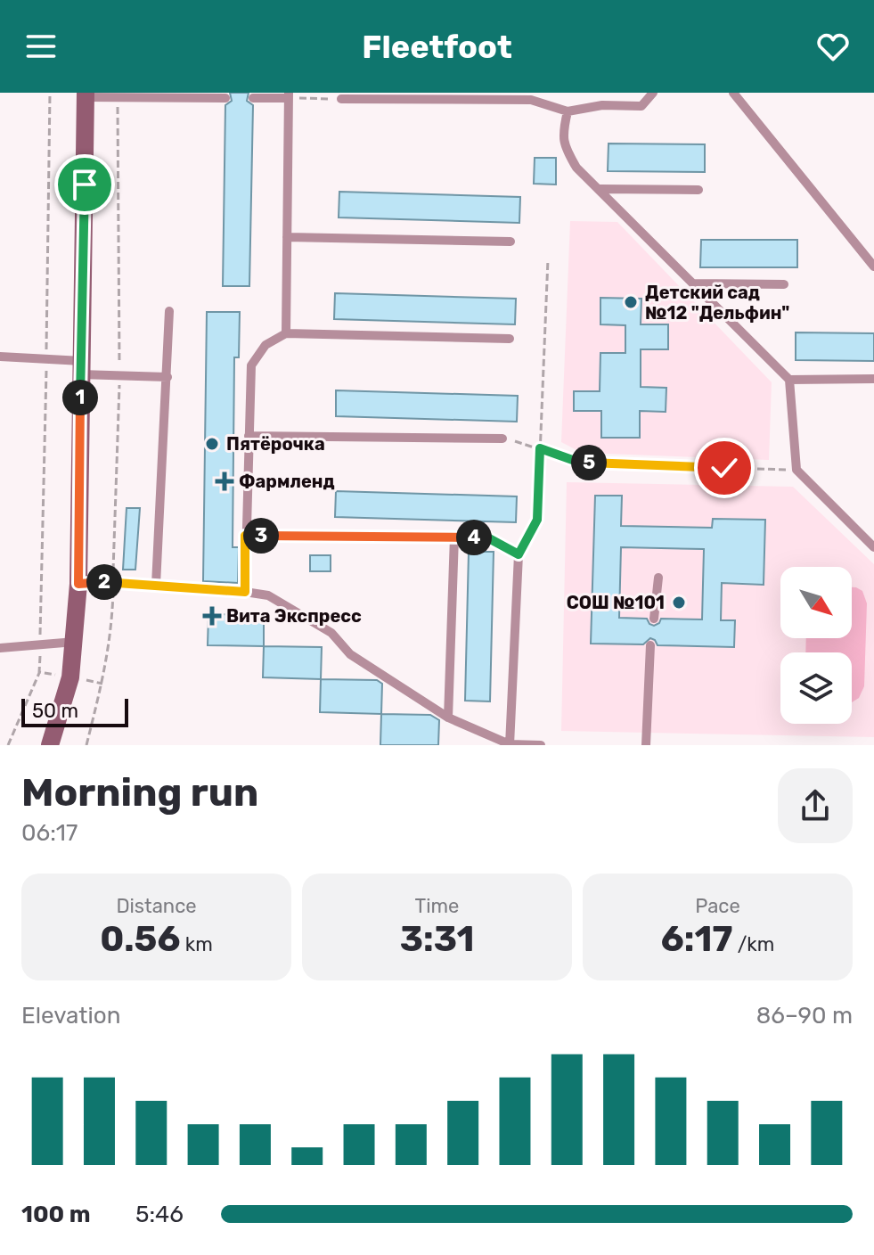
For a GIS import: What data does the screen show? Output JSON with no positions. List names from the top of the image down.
{
  "places": {
    "other": ["Детский сад №12 \"Дельфин\"", "Пятёрочка", "СОШ №101"],
    "health": ["Фармленд", "Вита Экспресс"]
  },
  "scale_bar": "50 m",
  "north": "bottom right",
  "page": {
    "header": "Fleetfoot",
    "pins": [
      "1",
      "5",
      "3",
      "4",
      "2"
    ],
    "scale": "50 m",
    "heading": ["Morning run", "06:17"],
    "stats": [
      ["Distance", "0.56 km"],
      ["Time", "3:31"],
      ["Pace", "6:17 /km"]
    ],
    "chart": ["Elevation", "86–90 m"],
    "list": [
      {
        "name": "100 m",
        "note": "5:46"
      }
    ]
  }
}
